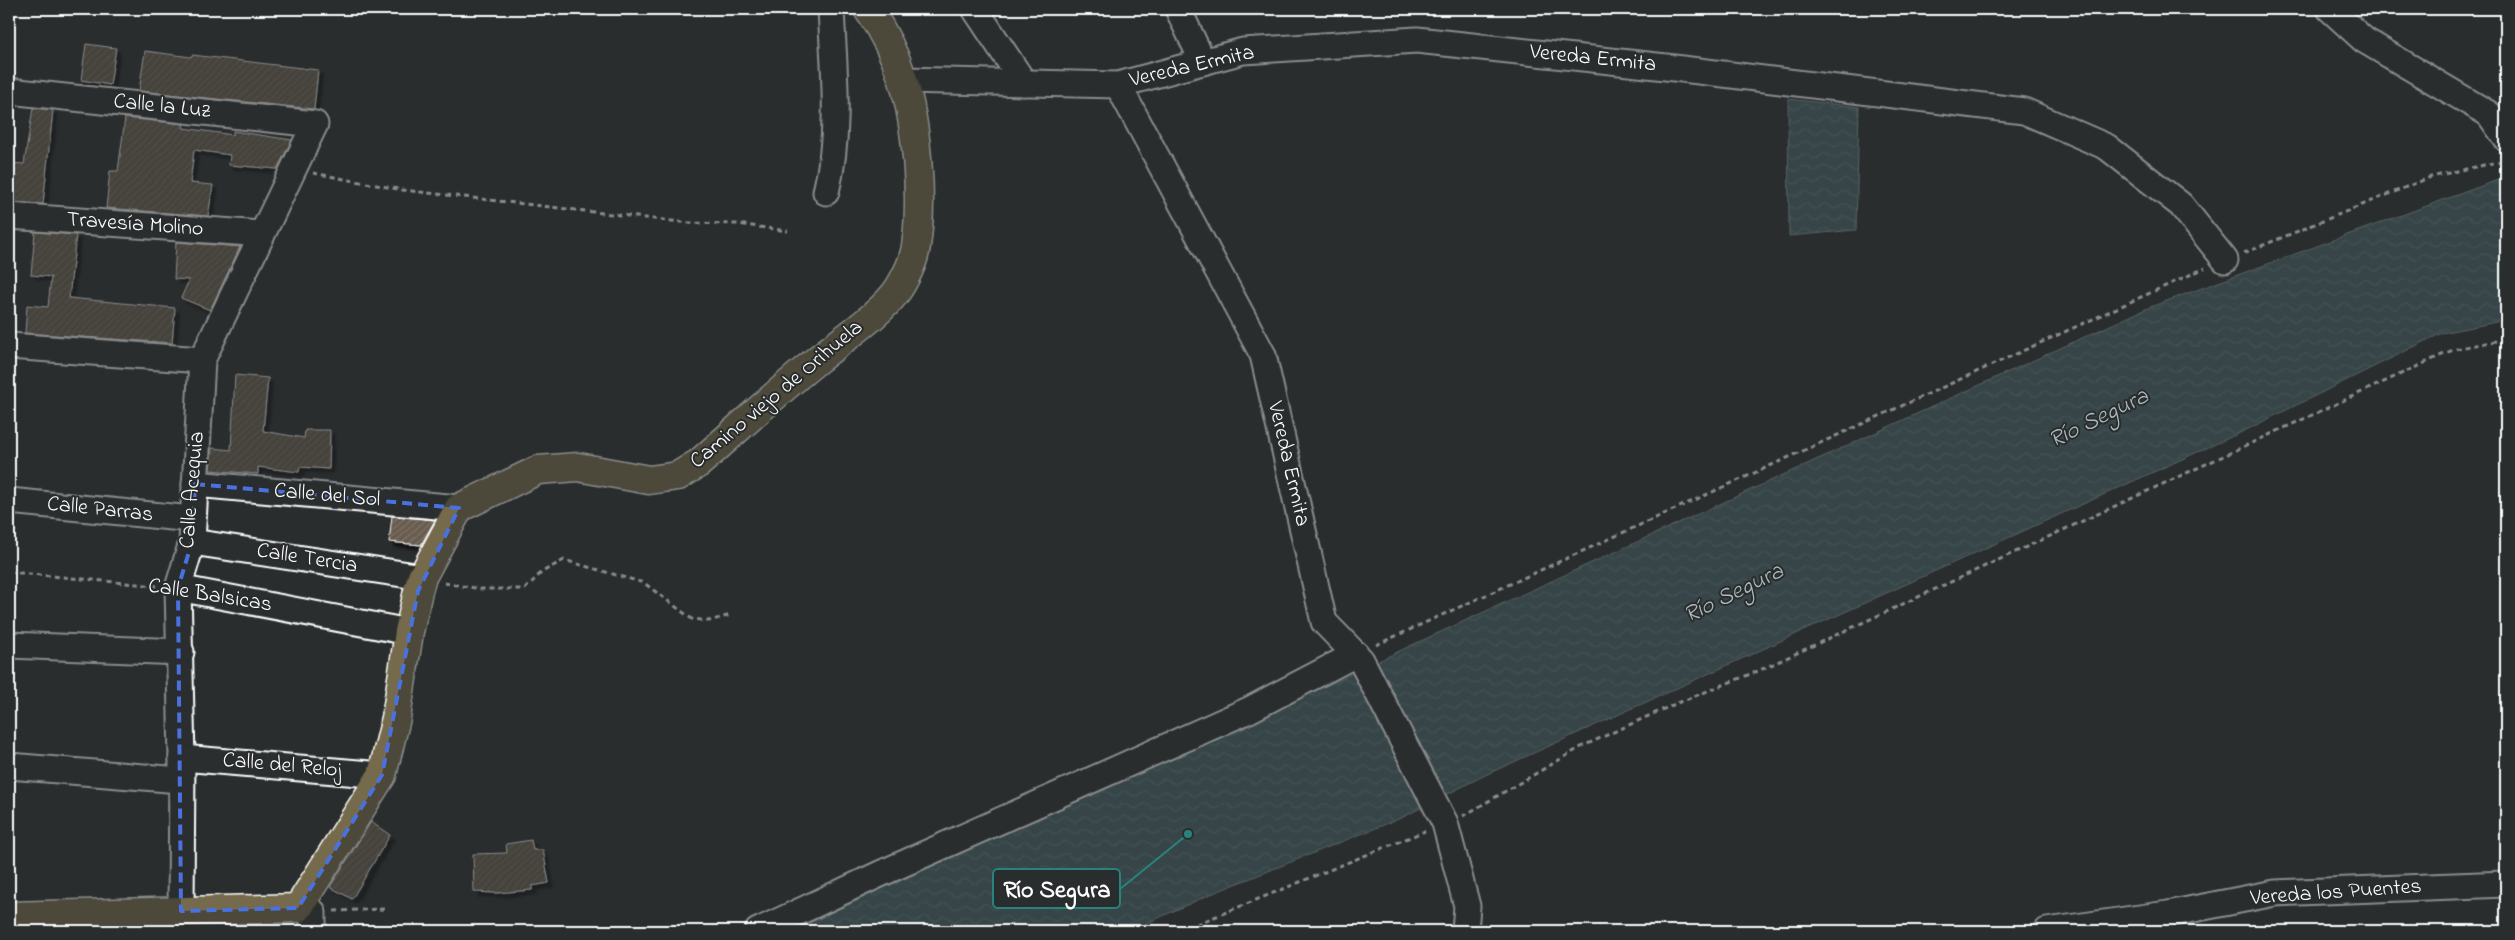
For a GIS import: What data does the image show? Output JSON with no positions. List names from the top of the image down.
{
  "streets": {
    "main road": ["Camino viejo de Orihuela"],
    "street": [
      "Vereda Ermita",
      "Calle la Luz",
      "Travesía Molino",
      "Calle Acequia",
      "Calle del Sol",
      "Calle Parras",
      "Calle Tercia",
      "Calle Balsicas",
      "Calle del Reloj",
      "Vereda los Puentes"
    ]
  },
  "crossings": [
    ["Calle la Luz", "Calle Acequia"],
    ["Travesía Molino", "Calle Acequia"],
    ["Camino viejo de Orihuela", "Calle del Sol"],
    ["Calle Acequia", "Calle del Sol"],
    ["Calle Acequia", "Calle Parras"],
    ["Calle Acequia", "Calle Tercia"],
    ["Calle Acequia", "Calle Balsicas"],
    ["Calle Acequia", "Calle del Reloj"],
    ["Calle Parras", "Calle Tercia"]
  ],
  "water": ["Río Segura"],
  "places": ["Río Segura"]
}
